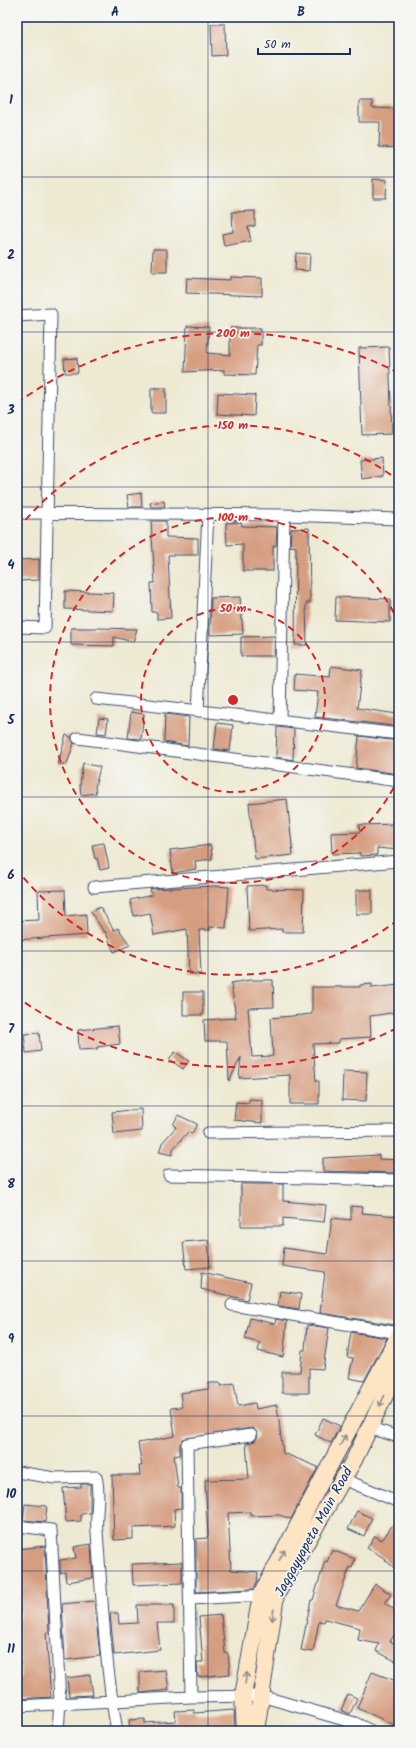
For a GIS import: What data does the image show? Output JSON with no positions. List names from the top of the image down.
{
  "streets": {
    "main road": ["Jaggayyapeta Main Road"]
  },
  "scale_bar": "50 m",
  "grid": {
    "columns": ["A", "B"],
    "rows": [
      "1",
      "2",
      "3",
      "4",
      "5",
      "6",
      "7",
      "8",
      "9",
      "10",
      "11"
    ]
  },
  "rings": [
    "200 m",
    "150 m",
    "100 m",
    "50 m"
  ]
}
